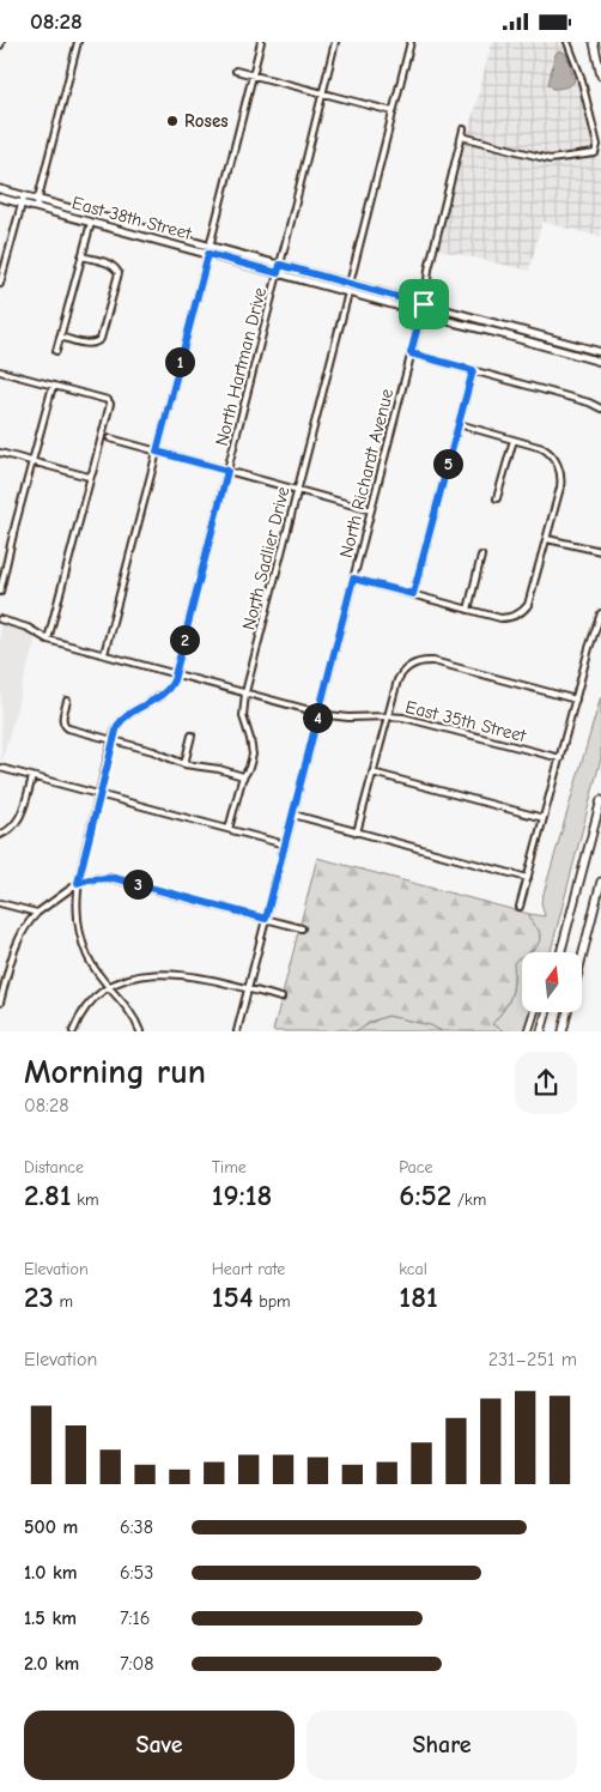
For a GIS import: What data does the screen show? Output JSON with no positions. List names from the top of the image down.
{
  "streets": {
    "main road": ["East 38th Street"],
    "street": [
      "North Hartman Drive",
      "North Richardt Avenue",
      "North Sadlier Drive",
      "East 35th Street"
    ]
  },
  "crossings": [
    ["East 38th Street", "North Hartman Drive"],
    ["East 38th Street", "North Richardt Avenue"],
    ["East 38th Street", "North Sadlier Drive"],
    ["North Hartman Drive", "East 35th Street"],
    ["North Richardt Avenue", "East 35th Street"],
    ["North Sadlier Drive", "East 35th Street"]
  ],
  "places": ["Roses"],
  "north": "top",
  "page": {
    "status": "08:28",
    "pins": [
      "1",
      "5",
      "2",
      "4",
      "3"
    ],
    "heading": ["Morning run", "08:28"],
    "stats": [
      ["Distance", "2.81 km"],
      ["Time", "19:18"],
      ["Pace", "6:52 /km"],
      ["Elevation", "23 m"],
      ["Heart rate", "154 bpm"],
      ["kcal", "181"]
    ],
    "chart": ["Elevation", "231–251 m"],
    "list": [
      {
        "name": "500 m",
        "note": "6:38"
      },
      {
        "name": "1.0 km",
        "note": "6:53"
      },
      {
        "name": "1.5 km",
        "note": "7:16"
      },
      {
        "name": "2.0 km",
        "note": "7:08"
      }
    ],
    "buttons": ["Save", "Share"]
  }
}
